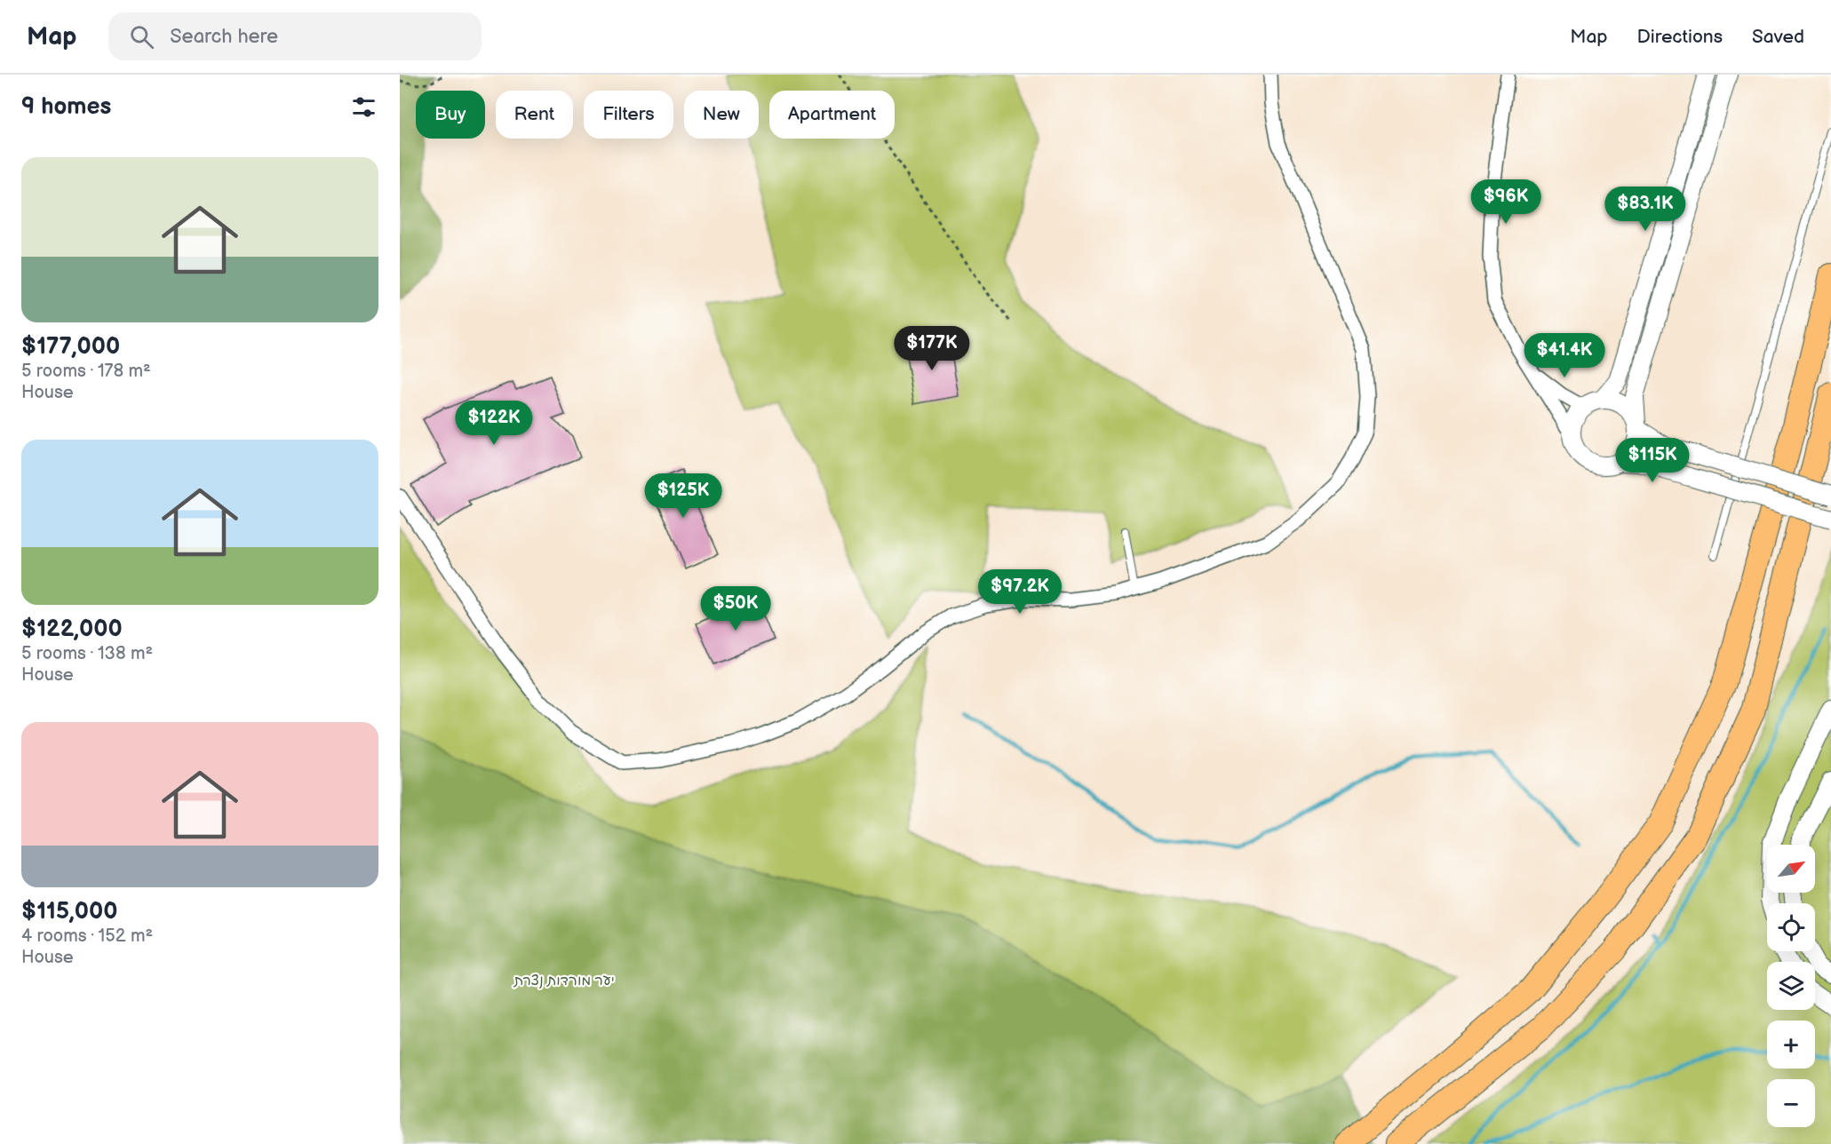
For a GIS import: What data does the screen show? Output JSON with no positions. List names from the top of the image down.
{
  "parks": ["יער מורדות נצרת"],
  "north": "top right",
  "page": {
    "header": "Map",
    "search": "Search here",
    "nav": ["Map", "Directions", "Saved"],
    "heading": "9 homes",
    "chip": [
      "Buy",
      "Rent",
      "Filters",
      "New",
      "Apartment"
    ],
    "list": [
      {
        "name": "$177,000",
        "note": "5 rooms · 178 m² · House"
      },
      {
        "name": "$122,000",
        "note": "5 rooms · 138 m² · House"
      },
      {
        "name": "$115,000",
        "note": "4 rooms · 152 m² · House"
      }
    ],
    "price": [
      "$96K",
      "$83.1K",
      "$177K",
      "$41.4K",
      "$122K",
      "$115K",
      "$125K",
      "$97.2K",
      "$50K"
    ],
    "map_buttons": ["+", "−"]
  }
}
